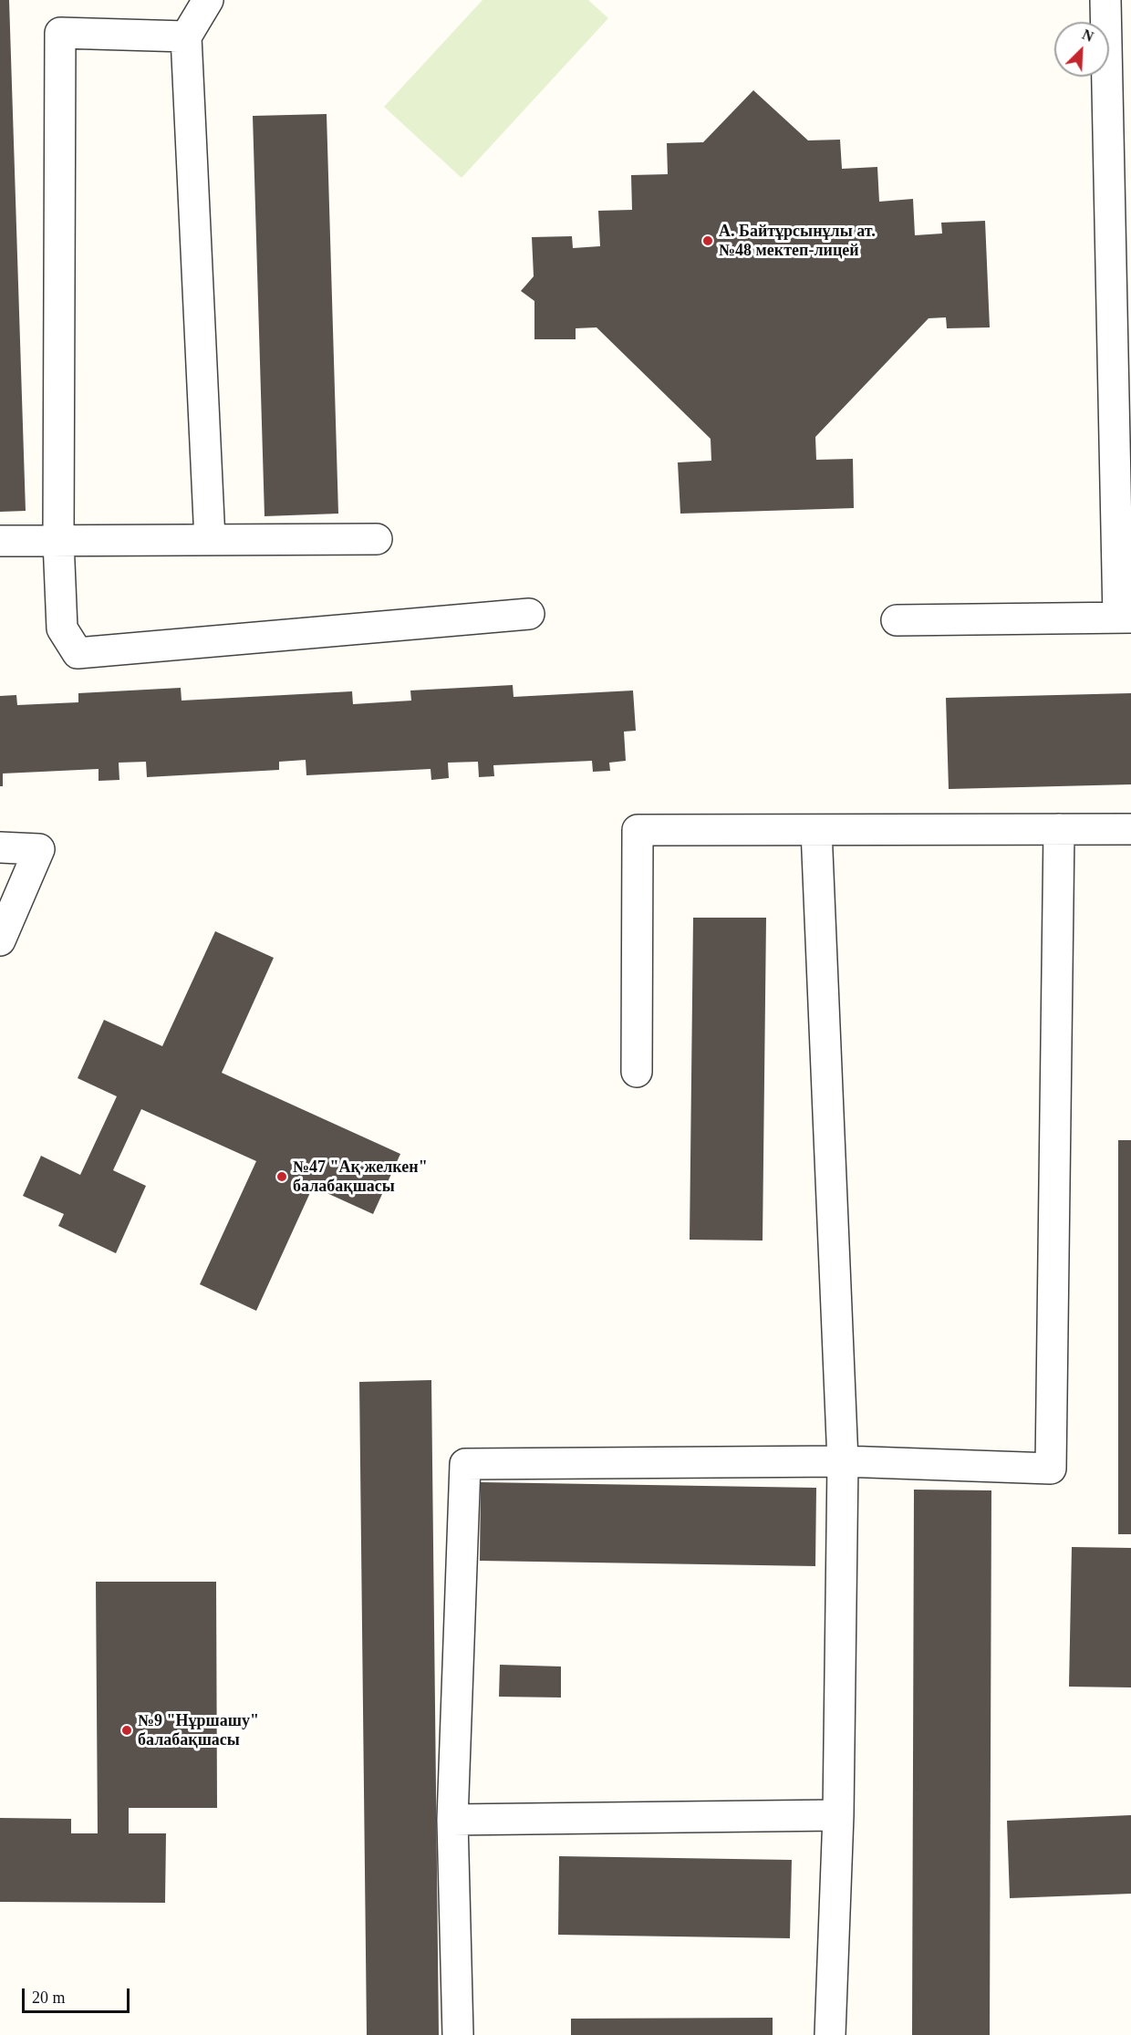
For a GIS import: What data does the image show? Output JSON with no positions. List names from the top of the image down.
{
  "places": ["А. Байтұрсынұлы ат. №48 мектеп-лицей", "№47 \"Ақ желкен\" балабақшасы", "№9 \"Нұршашу\" балабақшасы"],
  "scale_bar": "20 m",
  "north": "top right"
}
